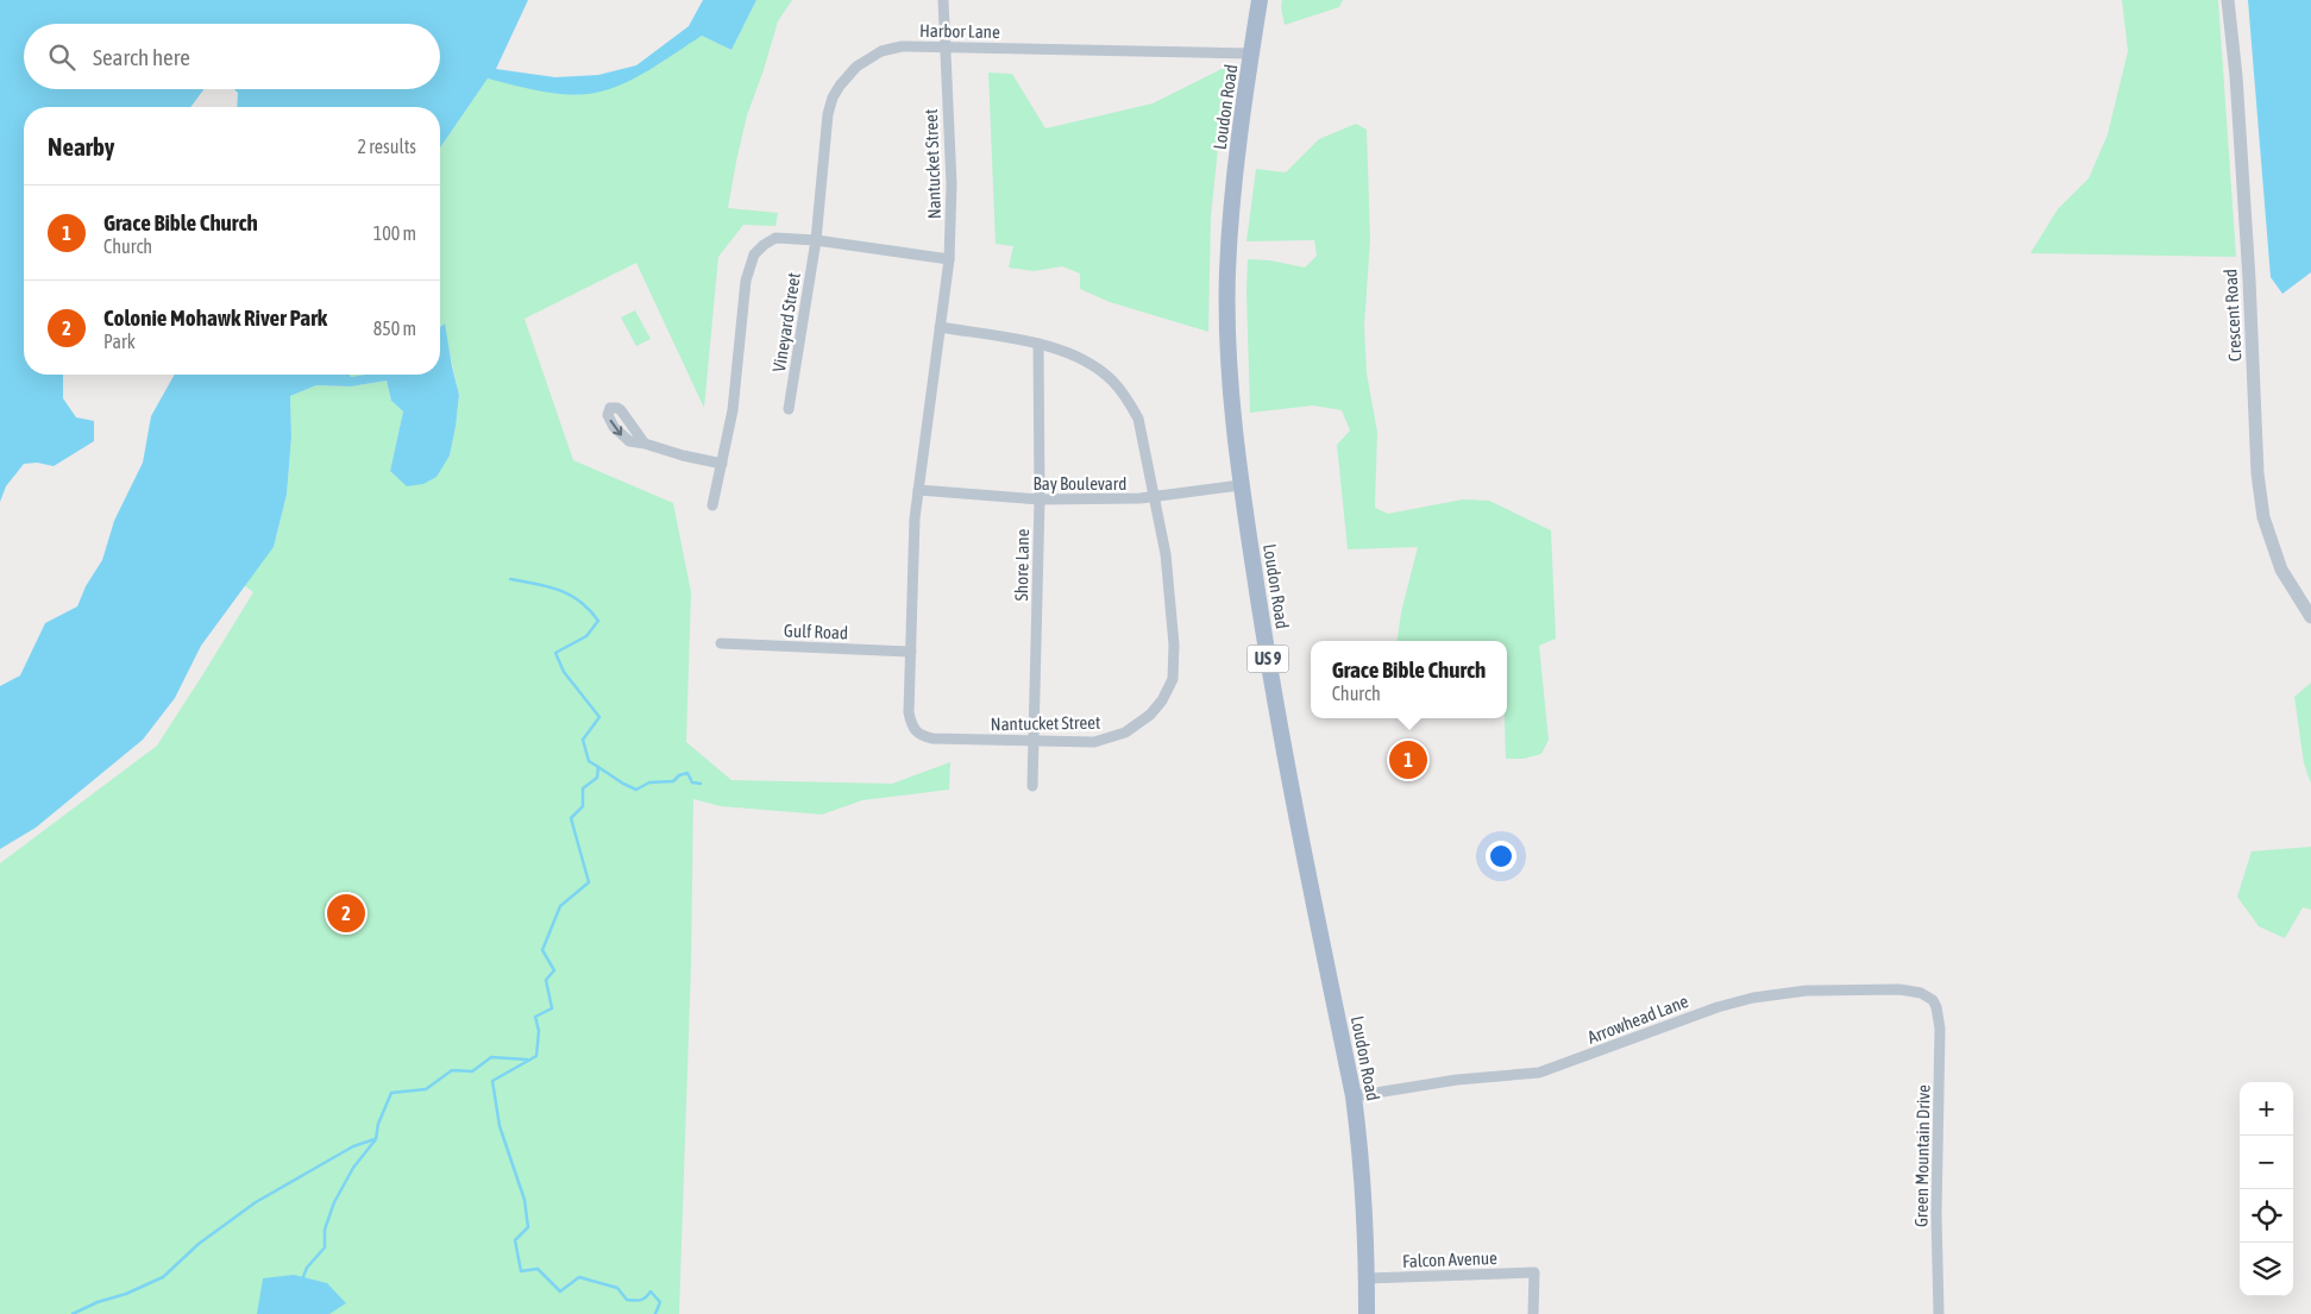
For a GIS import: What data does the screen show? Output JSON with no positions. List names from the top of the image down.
{
  "streets": {
    "main road": ["Loudon Road", "US 9"],
    "street": [
      "Harbor Lane",
      "Nantucket Street",
      "Crescent Road",
      "Vineyard Street",
      "Bay Boulevard",
      "Shore Lane",
      "Gulf Road",
      "Arrowhead Lane",
      "Green Mountain Drive",
      "Falcon Avenue"
    ]
  },
  "crossings": [
    ["Harbor Lane", "Loudon Road"],
    ["Harbor Lane", "Nantucket Street"],
    ["Harbor Lane", "Vineyard Street"],
    ["Loudon Road", "Bay Boulevard"],
    ["Loudon Road", "Arrowhead Lane"],
    ["Loudon Road", "Falcon Avenue"],
    ["Nantucket Street", "Bay Boulevard"],
    ["Nantucket Street", "Shore Lane"],
    ["Nantucket Street", "Gulf Road"],
    ["Bay Boulevard", "Shore Lane"],
    ["Arrowhead Lane", "Green Mountain Drive"]
  ],
  "page": {
    "search": "Search here",
    "heading": ["Nearby", "2 results"],
    "list": [
      {
        "mark": "1",
        "name": "Grace Bible Church",
        "note": "Church",
        "value": "100 m"
      },
      {
        "mark": "2",
        "name": "Colonie Mohawk River Park",
        "note": "Park",
        "value": "850 m"
      }
    ],
    "popup": ["Grace Bible Church", "Church"],
    "pins": ["1", "2"],
    "map_buttons": ["+", "−"]
  }
}
